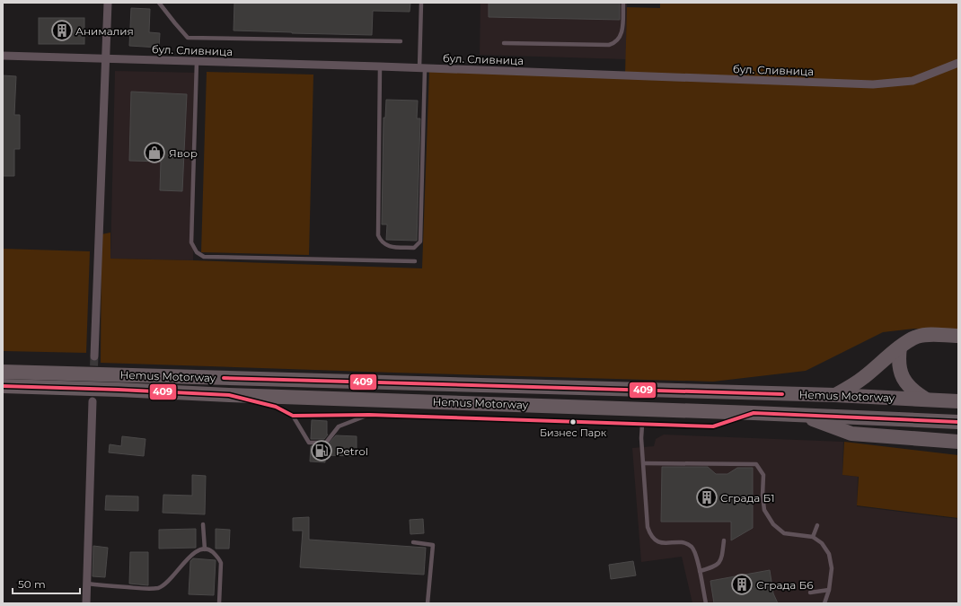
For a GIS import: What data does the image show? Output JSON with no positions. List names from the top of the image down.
{
  "streets": {
    "highway": ["Hemus Motorway"],
    "street": ["бул. Сливница"]
  },
  "places": {
    "building": ["Анималия", "Сграда Б1", "Сграда Б6"],
    "shop": ["Явор"],
    "other": ["Бизнес Парк"],
    "fuel station": ["Petrol"]
  },
  "lines": ["transit line 409"],
  "scale_bar": "50 m"
}
